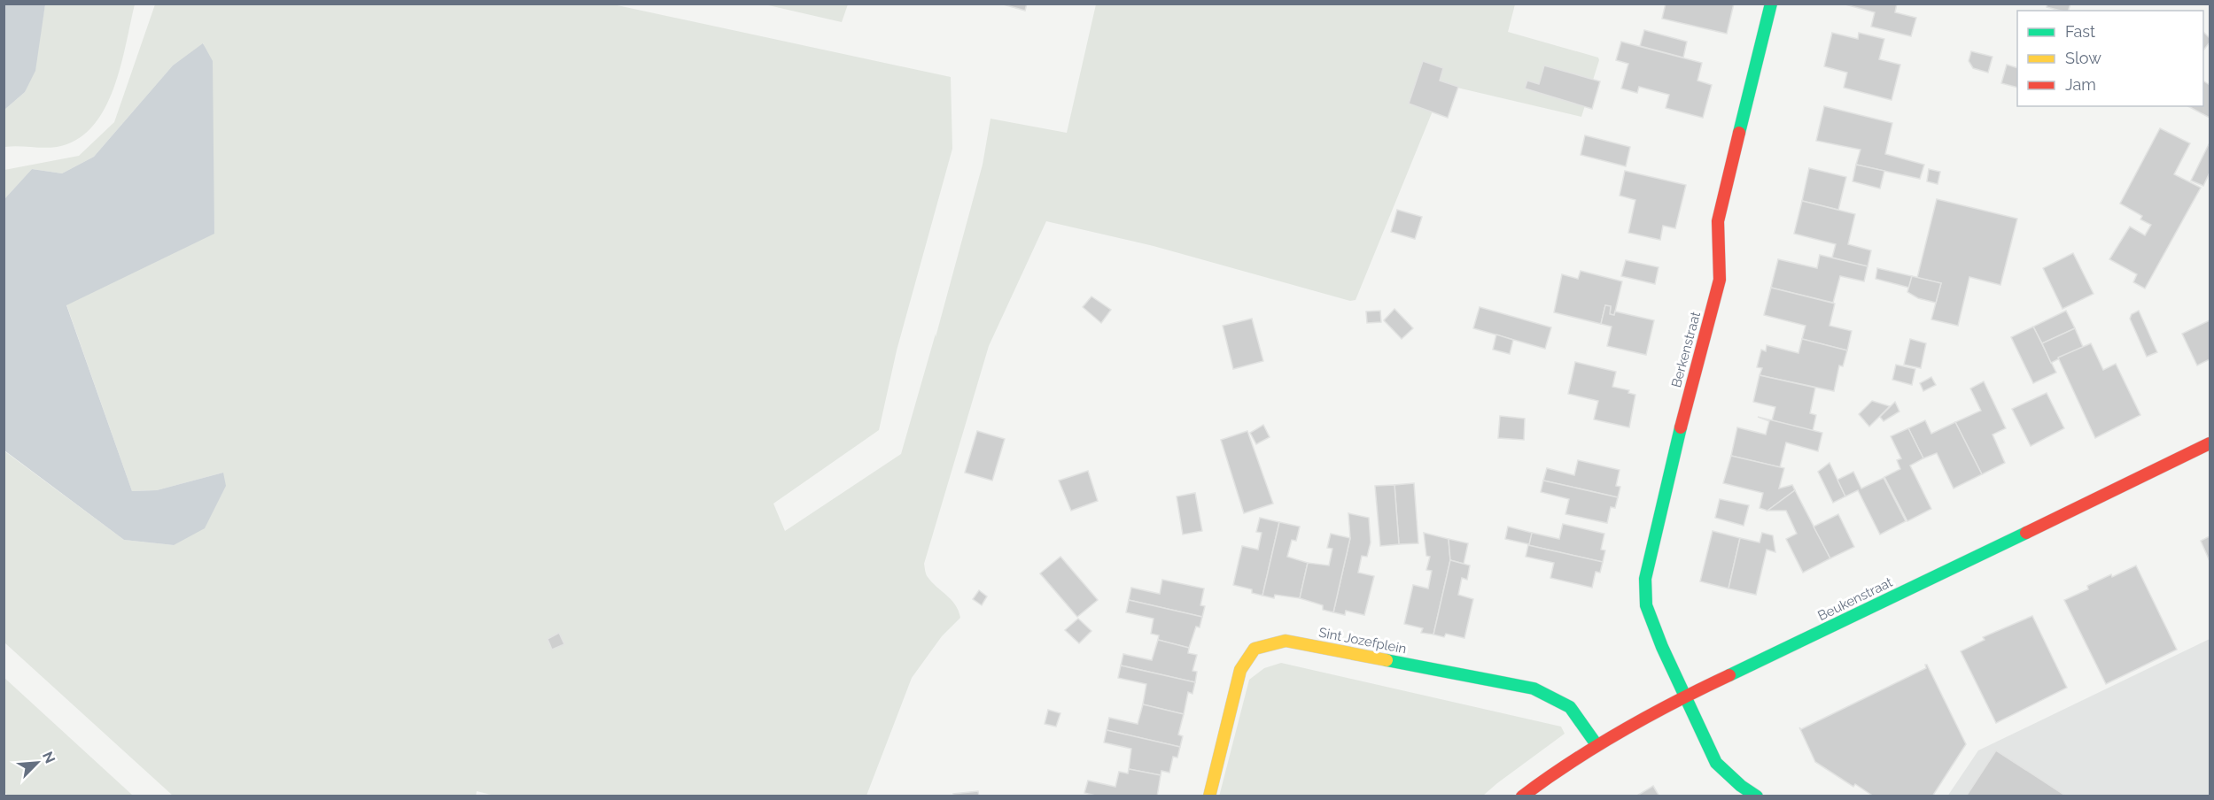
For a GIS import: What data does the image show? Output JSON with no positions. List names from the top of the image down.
{
  "streets": {
    "street": ["Berkenstraat", "Beukenstraat", "Sint Jozefplein"]
  },
  "crossings": [
    ["Berkenstraat", "Beukenstraat"],
    ["Beukenstraat", "Sint Jozefplein"]
  ],
  "legend": ["Fast", "Slow", "Jam"],
  "north": "top right"
}
